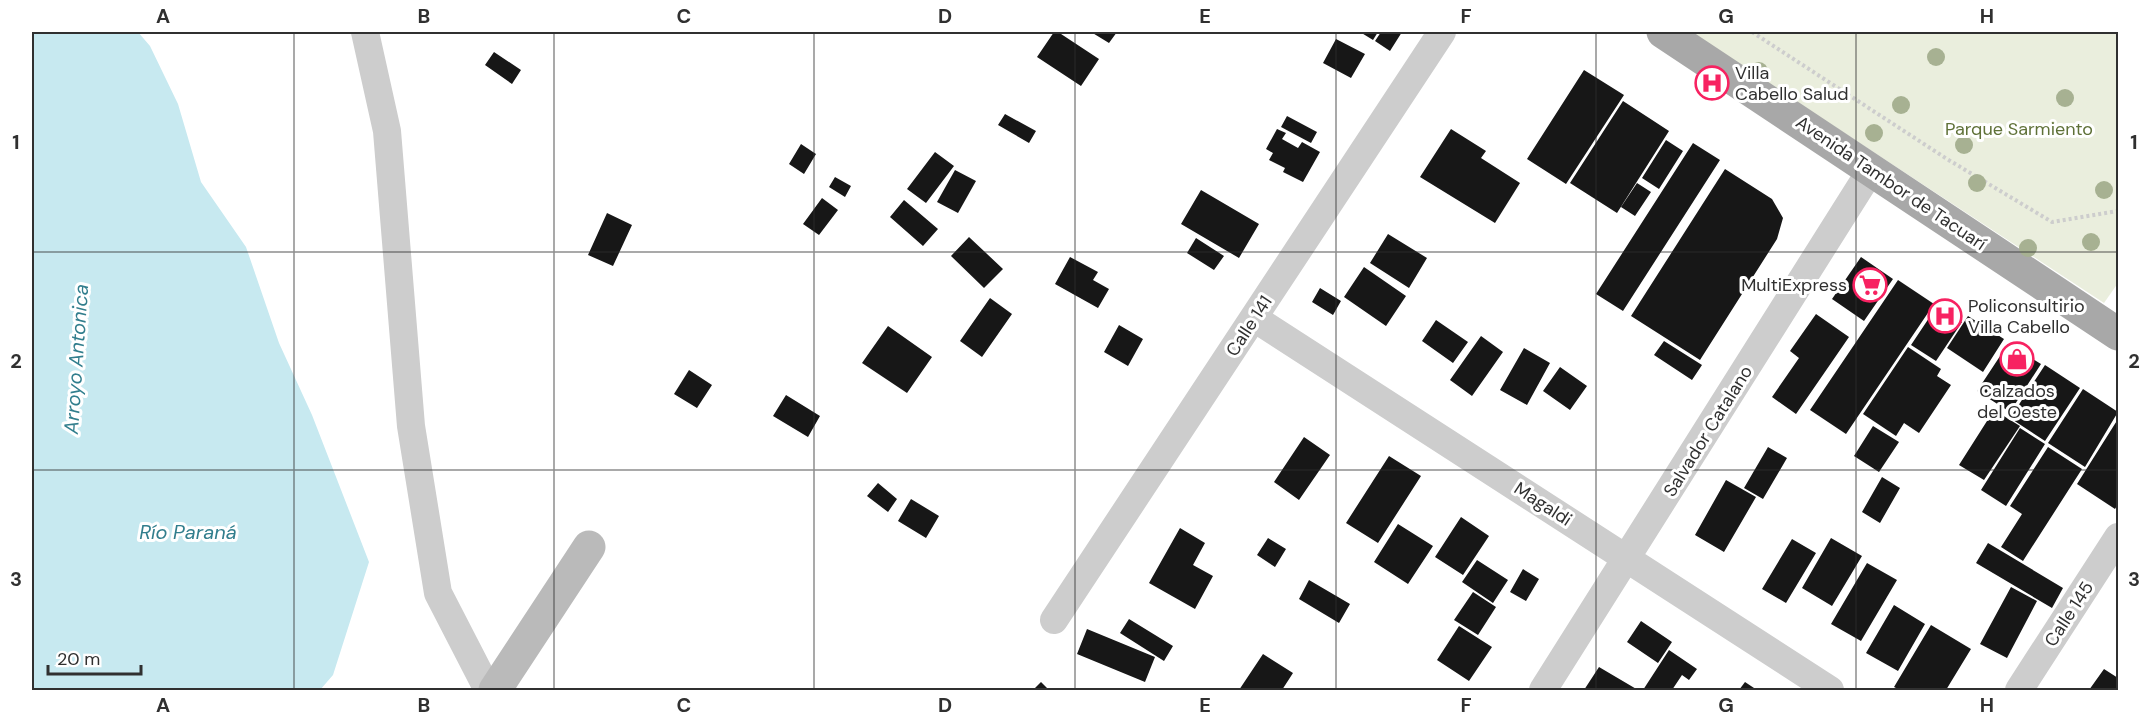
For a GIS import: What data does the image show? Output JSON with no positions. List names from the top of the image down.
{
  "streets": {
    "main road": ["Avenida Tambor de Tacuarí"],
    "street": [
      "Calle 141",
      "Salvador Catalano",
      "Magaldi",
      "Calle 145"
    ]
  },
  "crossings": [
    ["Avenida Tambor de Tacuarí", "Salvador Catalano"],
    ["Calle 141", "Magaldi"],
    ["Salvador Catalano", "Magaldi"]
  ],
  "water": ["Arroyo Antonica", "Río Paraná"],
  "parks": ["Parque Sarmiento"],
  "places": {
    "hospital": ["Villa Cabello Salud", "Policonsultirio Villa Cabello"],
    "supermarket": ["MultiExpress"],
    "shop": ["Calzados del Oeste"]
  },
  "scale_bar": "20 m",
  "grid": {
    "columns": [
      "A",
      "B",
      "C",
      "D",
      "E",
      "F",
      "G",
      "H"
    ],
    "rows": ["1", "2", "3"]
  }
}
